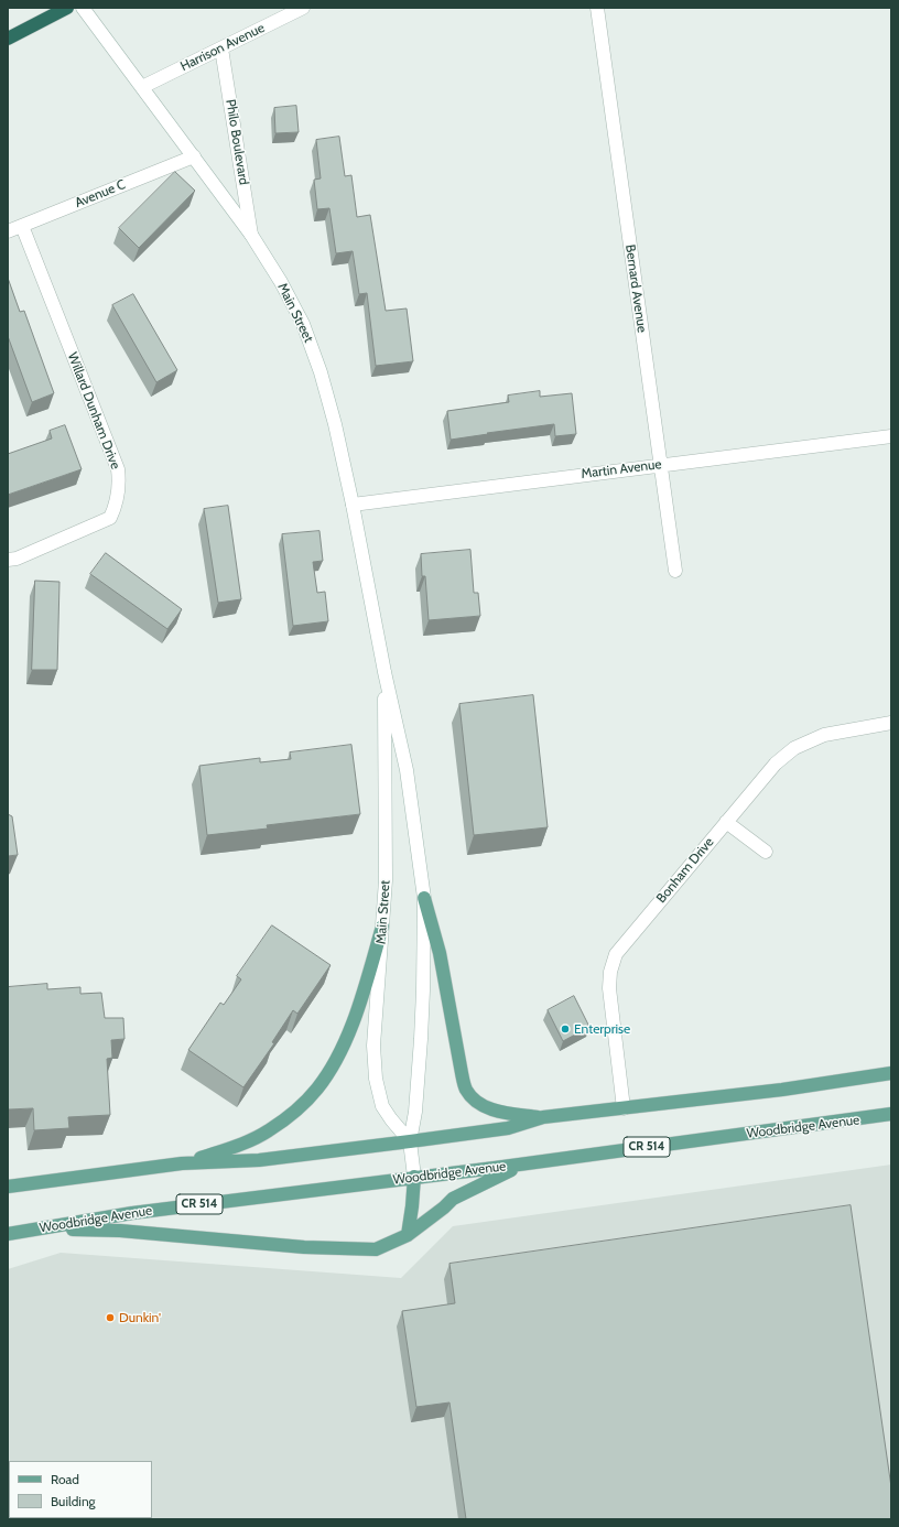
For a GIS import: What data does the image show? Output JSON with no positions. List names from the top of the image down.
{
  "streets": {
    "main road": ["Woodbridge Avenue", "CR 514"],
    "street": [
      "Harrison Avenue",
      "Philo Boulevard",
      "Avenue C",
      "Bernard Avenue",
      "Main Street",
      "Willard Dunham Drive",
      "Martin Avenue",
      "Bonham Drive"
    ]
  },
  "crossings": [
    ["Harrison Avenue", "Philo Boulevard"],
    ["Harrison Avenue", "Main Street"],
    ["Philo Boulevard", "Main Street"],
    ["Avenue C", "Main Street"],
    ["Avenue C", "Willard Dunham Drive"],
    ["Bernard Avenue", "Martin Avenue"],
    ["Main Street", "Martin Avenue"],
    ["Main Street", "Woodbridge Avenue"]
  ],
  "places": ["Enterprise", "Dunkin'"],
  "legend": ["Road", "Building"]
}
